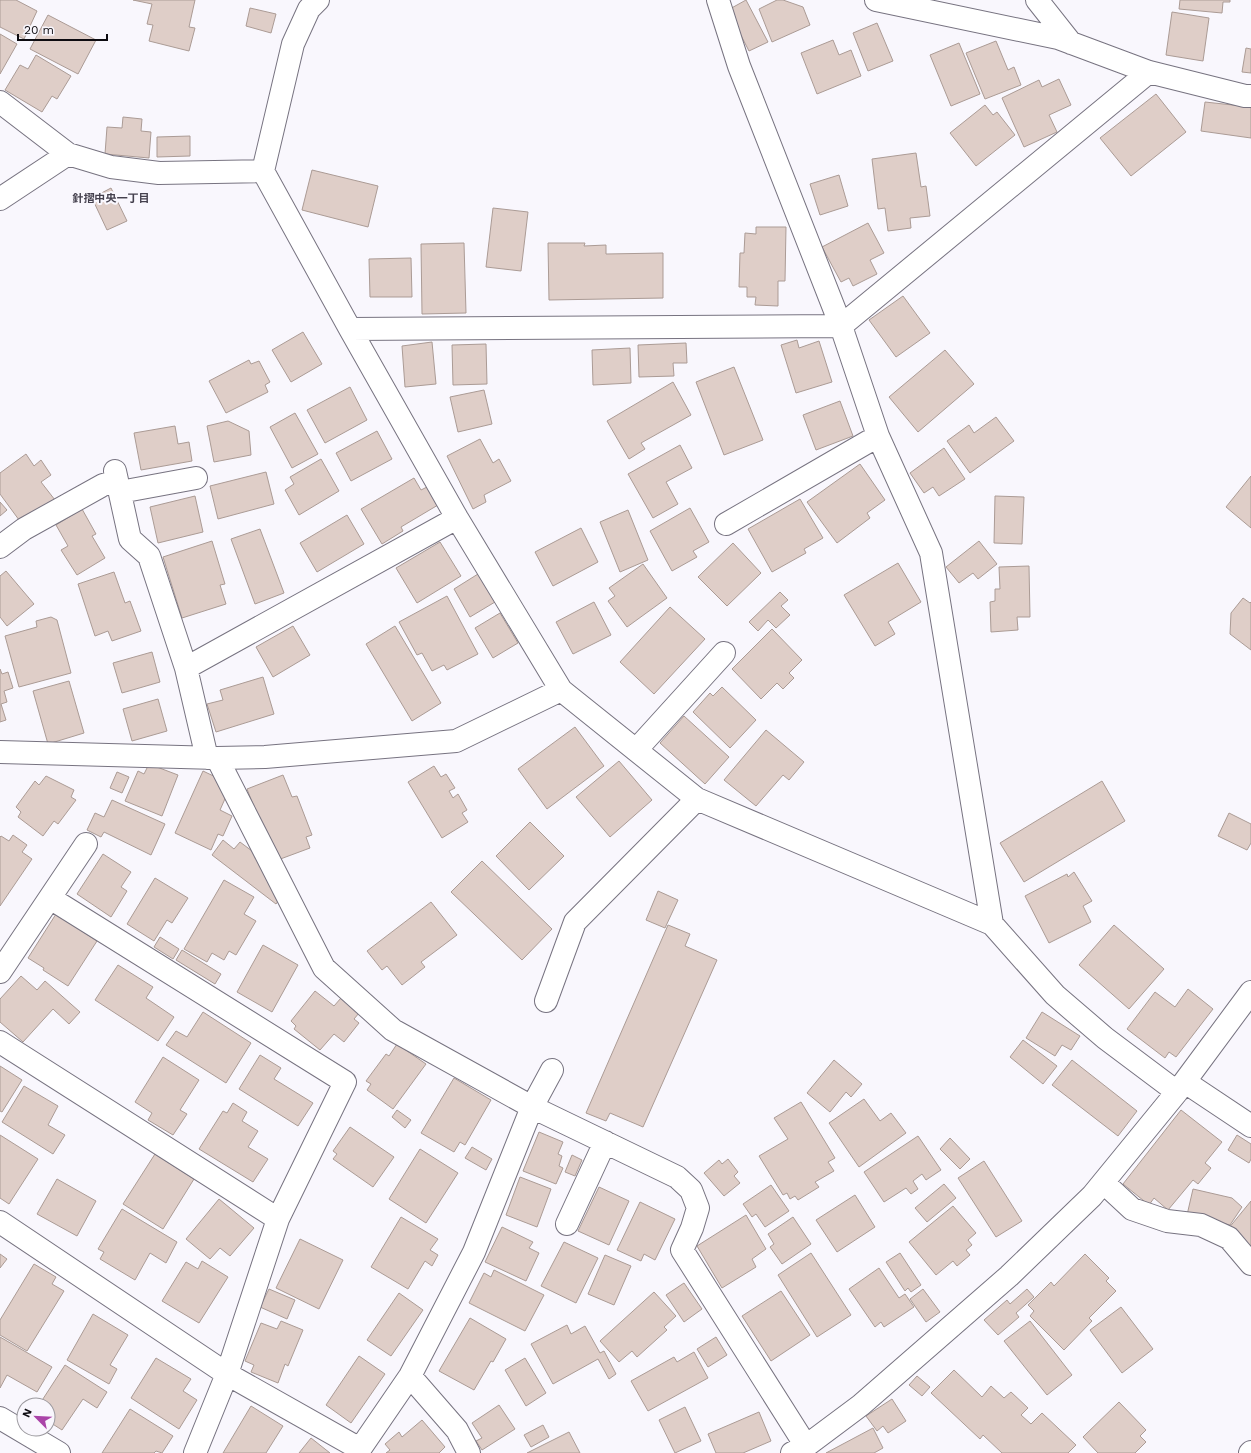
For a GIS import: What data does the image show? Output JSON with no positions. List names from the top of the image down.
{
  "districts": ["針摺中央一丁目"],
  "scale_bar": "20 m",
  "north": "top left"
}
